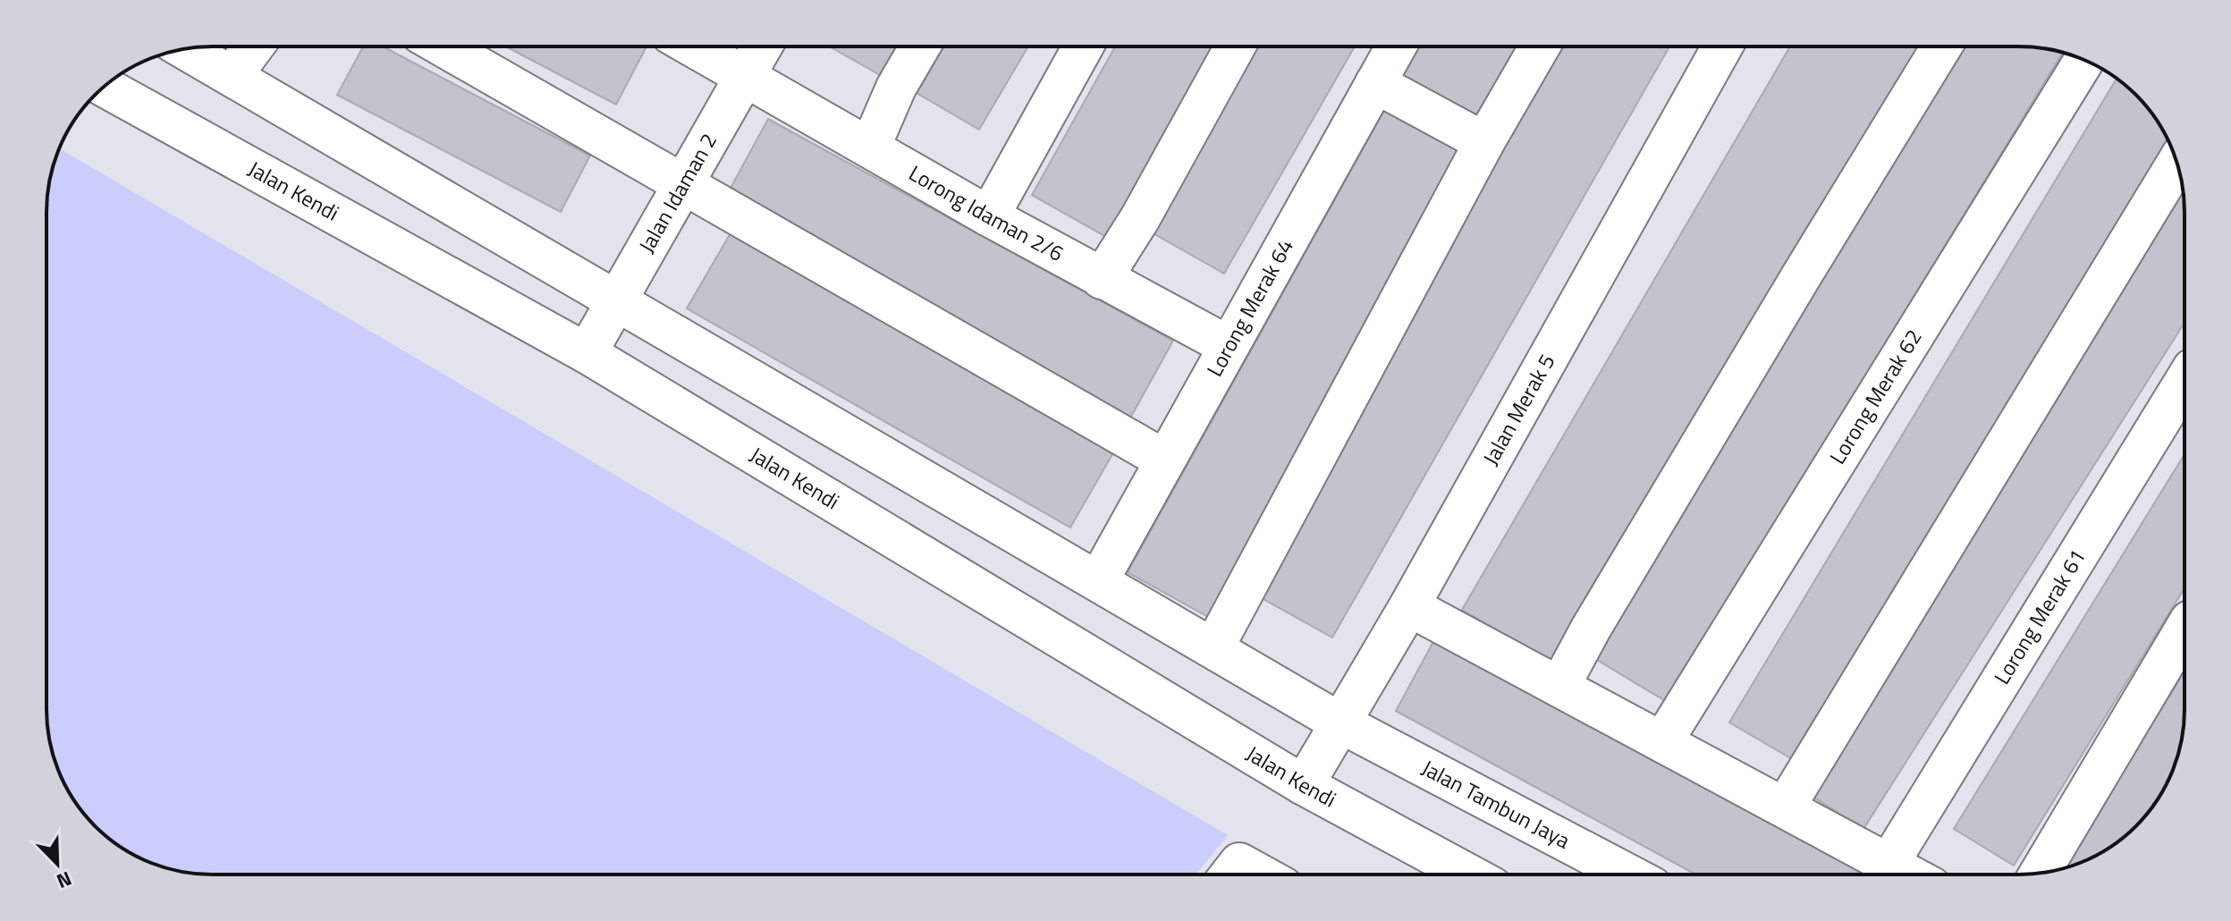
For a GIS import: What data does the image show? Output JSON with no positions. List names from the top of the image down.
{
  "streets": {
    "street": [
      "Jalan Kendi",
      "Jalan Idaman 2",
      "Lorong Idaman 2/6",
      "Lorong Merak 64",
      "Lorong Merak 62",
      "Jalan Merak 5",
      "Lorong Merak 61",
      "Jalan Tambun Jaya"
    ]
  },
  "crossings": [
    ["Jalan Kendi", "Jalan Idaman 2"],
    ["Jalan Kendi", "Jalan Merak 5"],
    ["Jalan Idaman 2", "Lorong Idaman 2/6"],
    ["Lorong Idaman 2/6", "Lorong Merak 64"],
    ["Jalan Merak 5", "Jalan Tambun Jaya"]
  ],
  "north": "bottom right"
}
